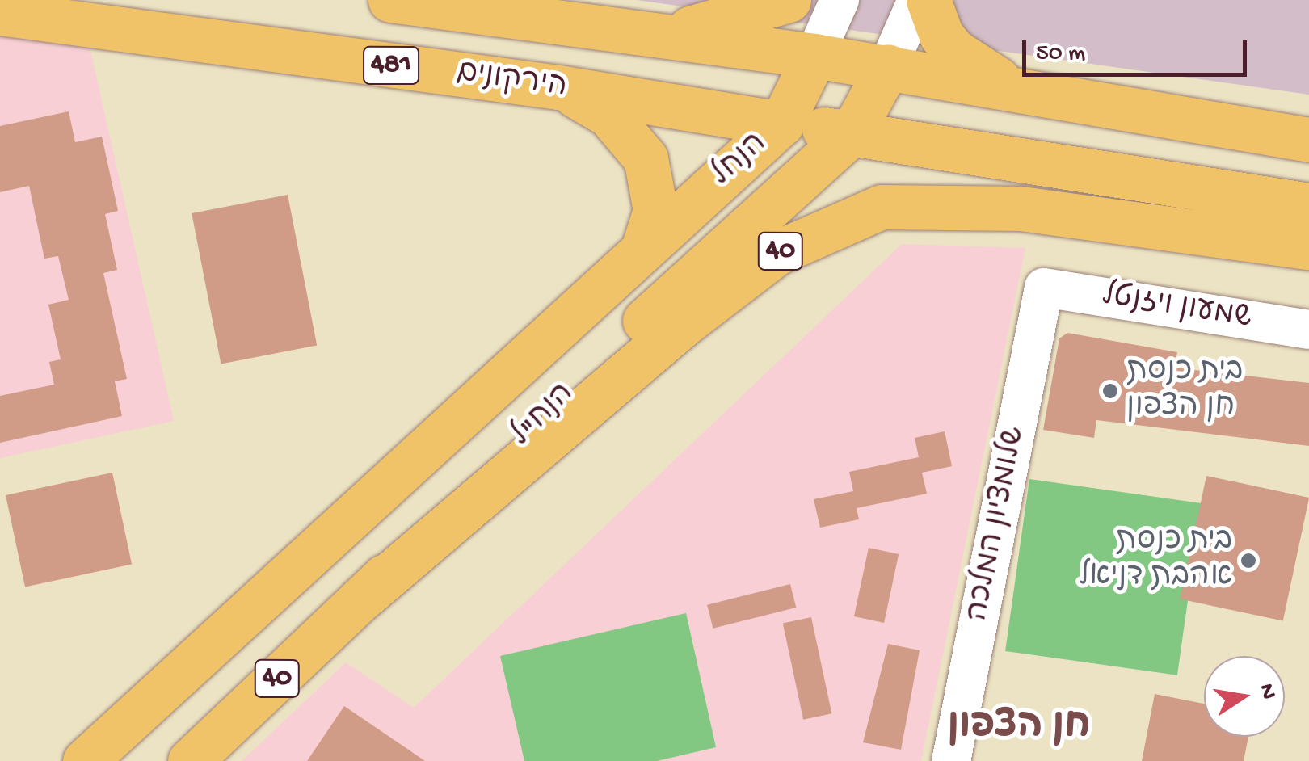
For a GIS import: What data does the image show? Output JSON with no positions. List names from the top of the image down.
{
  "streets": {
    "main road": [
      "481",
      "הירקונים",
      "הנחל",
      "40",
      "הנח\"ל"
    ],
    "street": ["שמעון ויזנטל", "שלומציון המלכה"]
  },
  "crossings": [
    ["481", "הנחל"],
    ["הירקונים", "הנחל"],
    ["הירקונים", "הנח\"ל"],
    ["הנחל", "הנח\"ל"],
    ["40", "הנח\"ל"],
    ["שמעון ויזנטל", "שלומציון המלכה"]
  ],
  "districts": ["חן הצפון"],
  "places": ["בית כנסת חן הצפון", "בית כנסת אהבת דניאל"],
  "scale_bar": "50 m",
  "north": "right"
}
